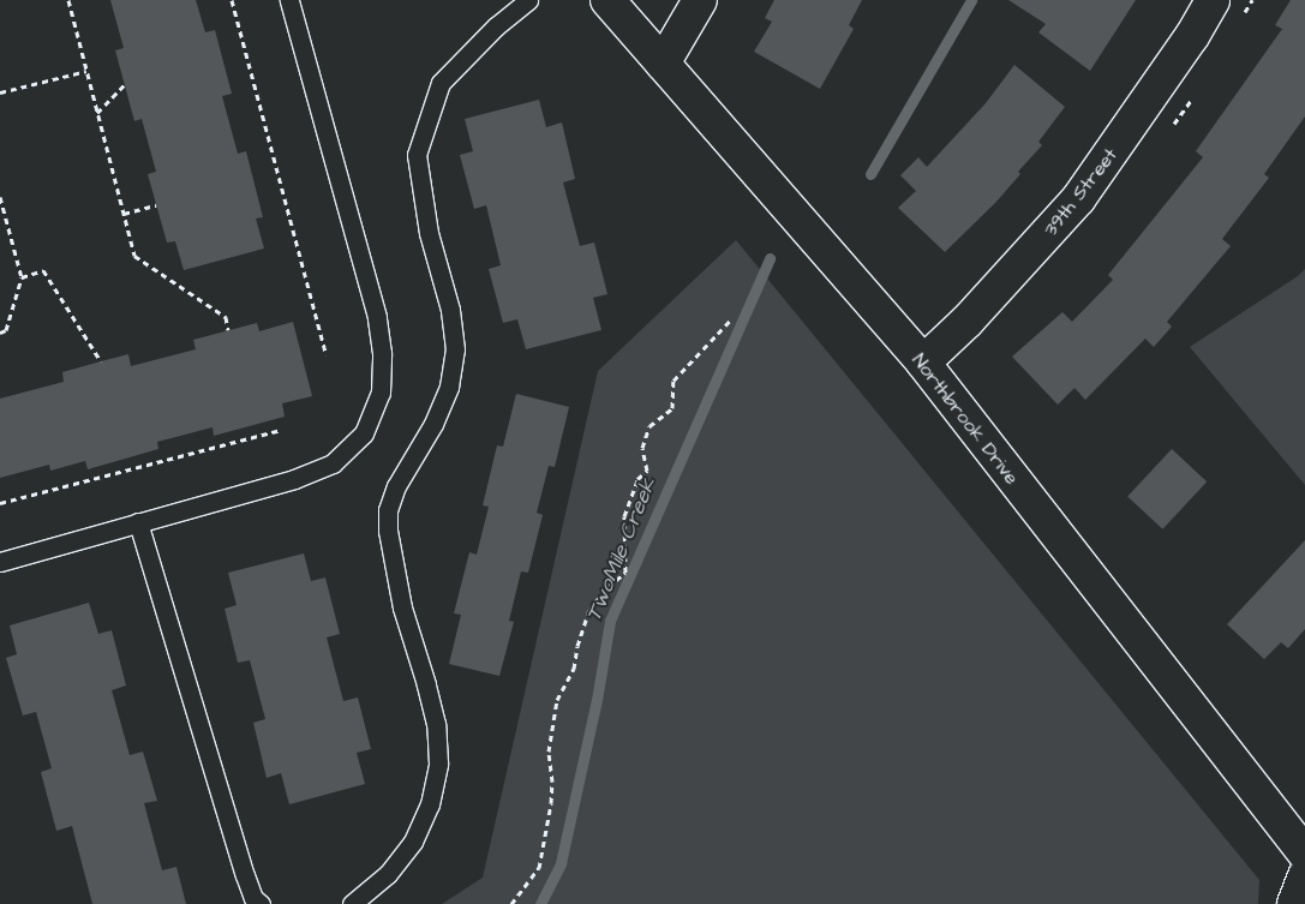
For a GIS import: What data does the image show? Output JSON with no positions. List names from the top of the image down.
{
  "streets": {
    "street": ["39th Street", "Northbrook Drive"]
  },
  "crossings": [
    ["39th Street", "Northbrook Drive"]
  ],
  "water": ["TwoMile Creek"]
}
